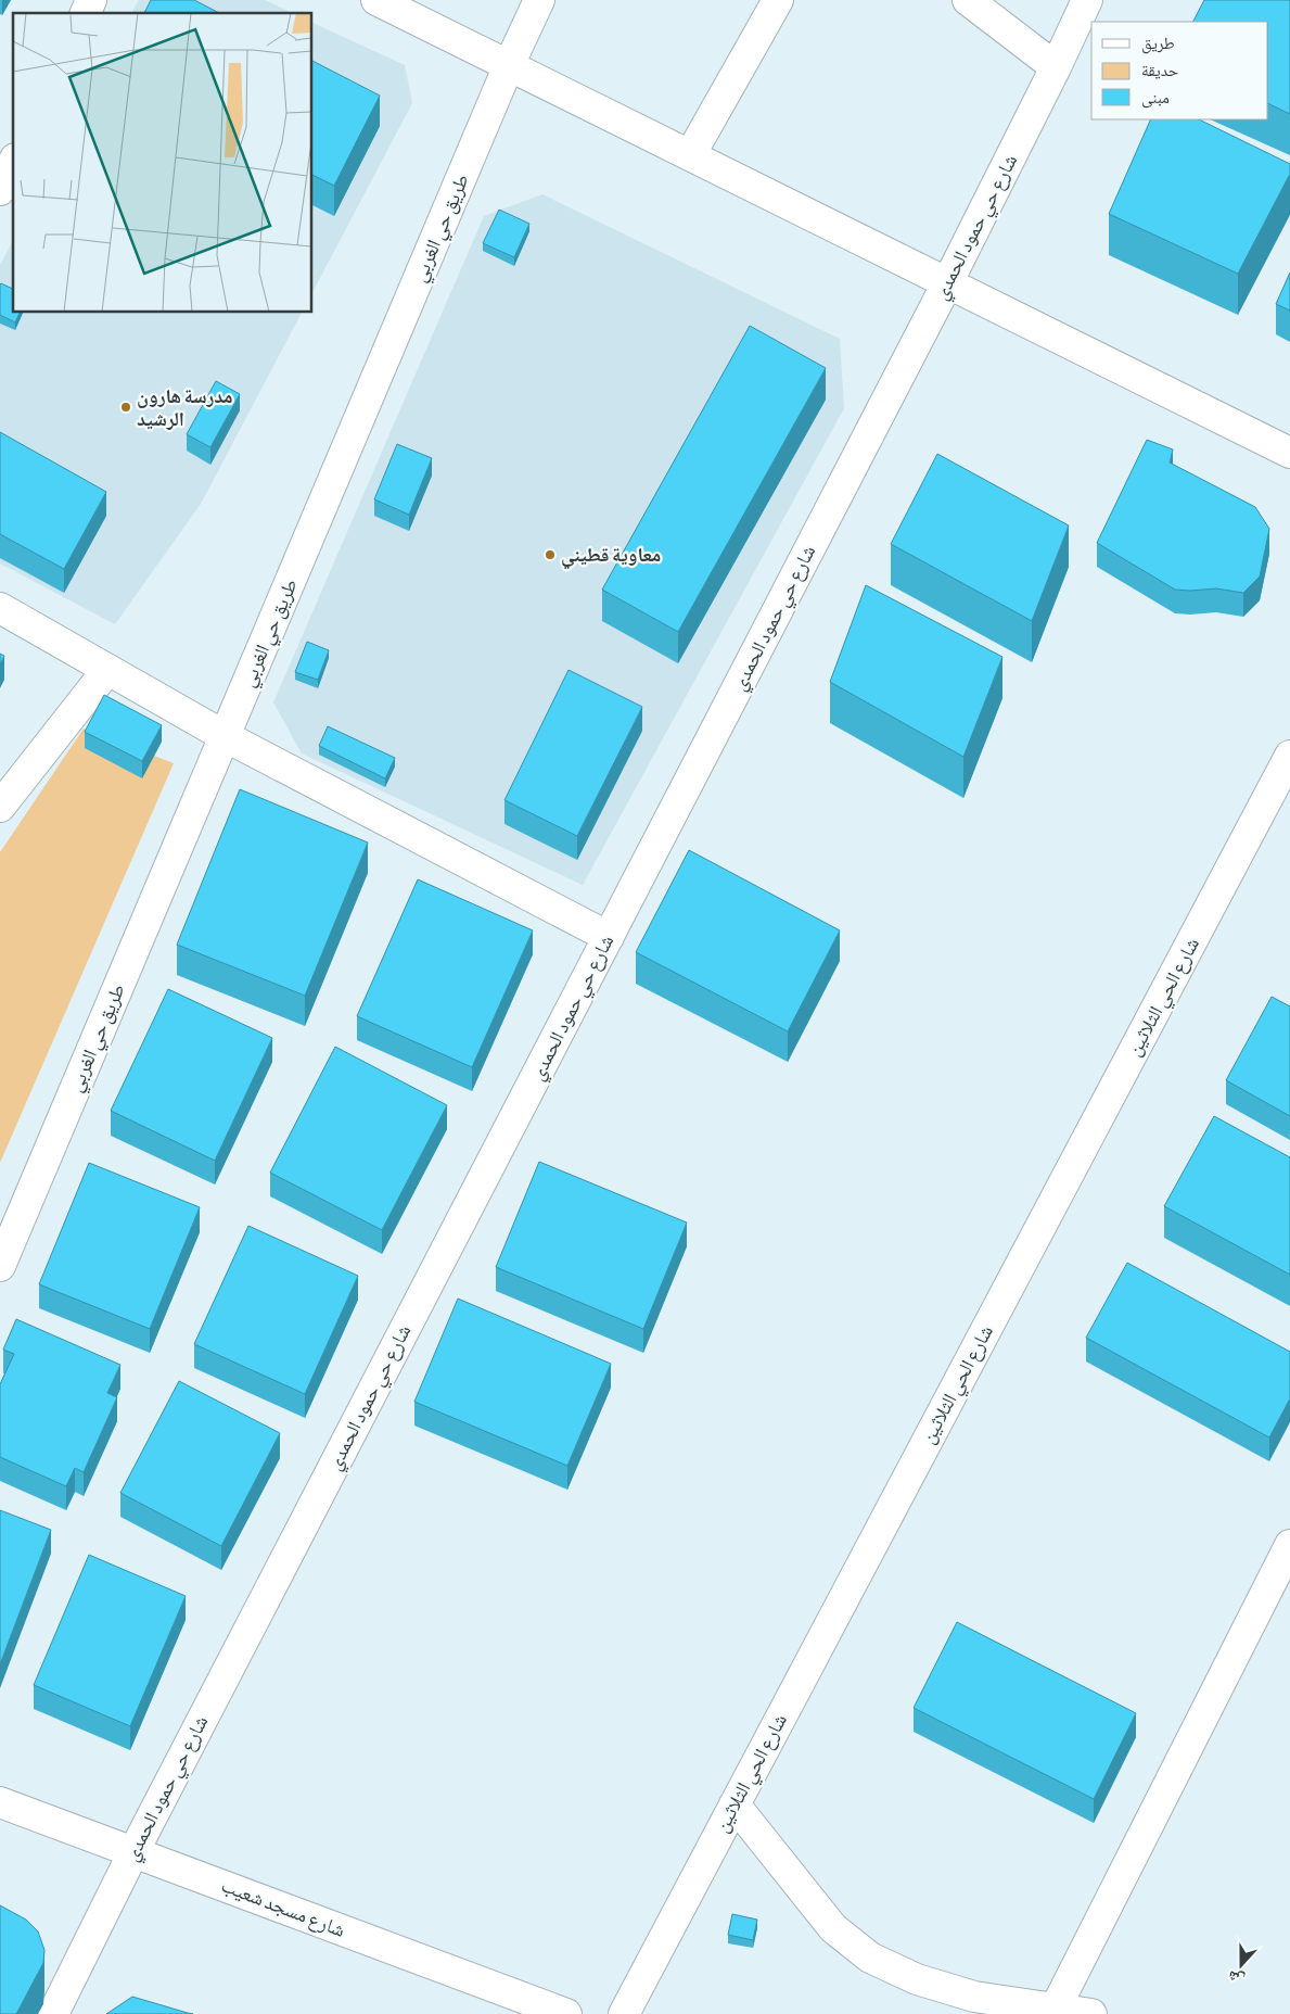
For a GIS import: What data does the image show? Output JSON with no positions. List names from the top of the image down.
{
  "streets": {
    "street": [
      "شارع حي حمود الحمدي",
      "طريق حي الغربي",
      "شارع الحي الثلاثين",
      "شارع مسجد شعيب"
    ]
  },
  "crossings": [
    ["شارع حي حمود الحمدي", "شارع مسجد شعيب"]
  ],
  "places": ["مدرسة هارون الرشيد", "معاوية قطيني"],
  "legend": ["طريق", "حديقة", "مبنى"],
  "north": "bottom"
}
